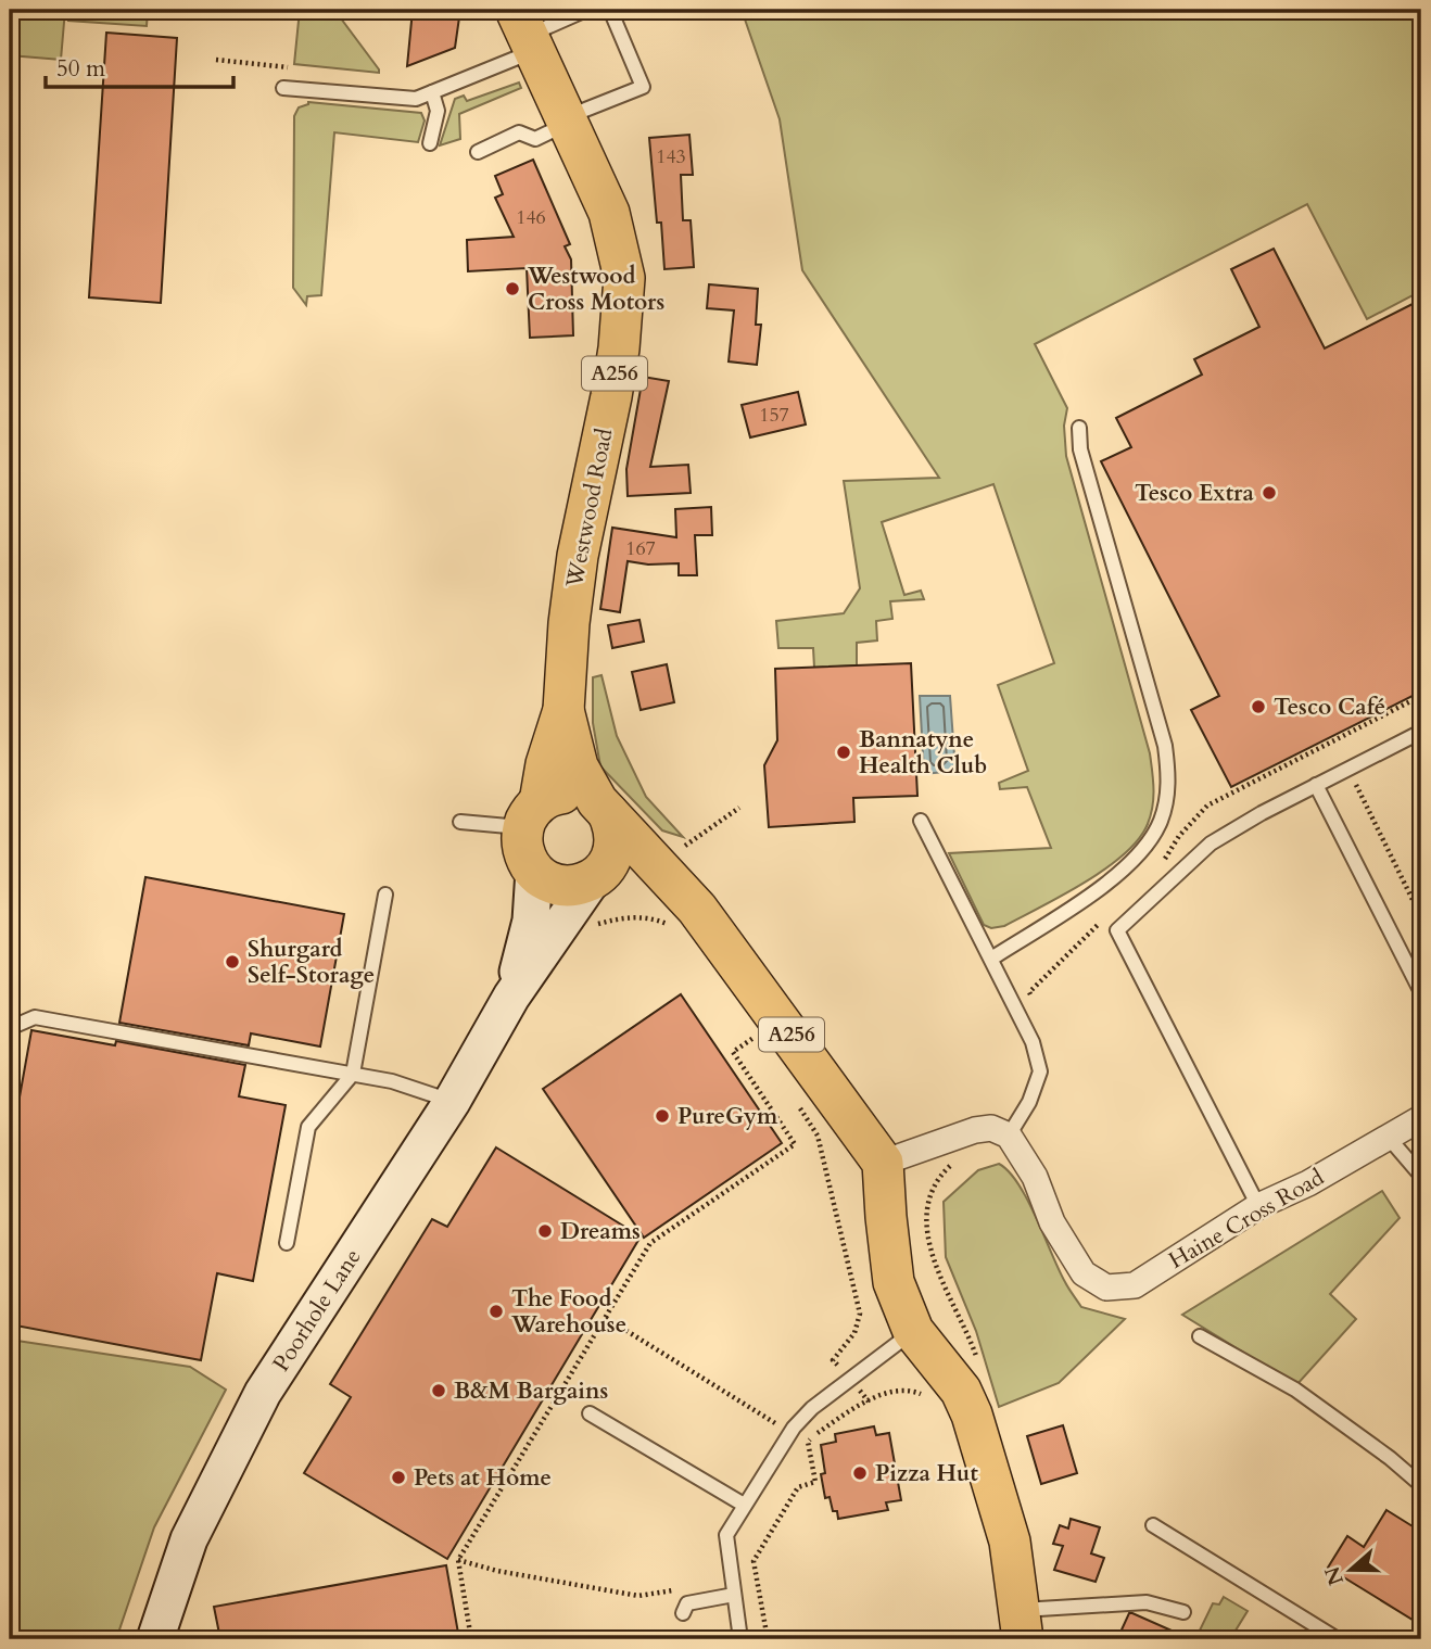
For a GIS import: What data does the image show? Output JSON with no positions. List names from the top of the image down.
{
  "streets": {
    "main road": ["A256", "Westwood Road"],
    "street": ["Haine Cross Road", "Poorhole Lane"]
  },
  "crossings": [
    ["Westwood Road", "Poorhole Lane"]
  ],
  "places": [
    "Westwood Cross Motors",
    "Tesco Extra",
    "Tesco Café",
    "Bannatyne Health Club",
    "Shurgard Self-Storage",
    "PureGym",
    "Dreams",
    "The Food Warehouse",
    "B&M Bargains",
    "Pizza Hut",
    "Pets at Home"
  ],
  "house_numbers": [
    "143",
    "146",
    "157",
    "167"
  ],
  "scale_bar": "50 m",
  "north": "left"
}
